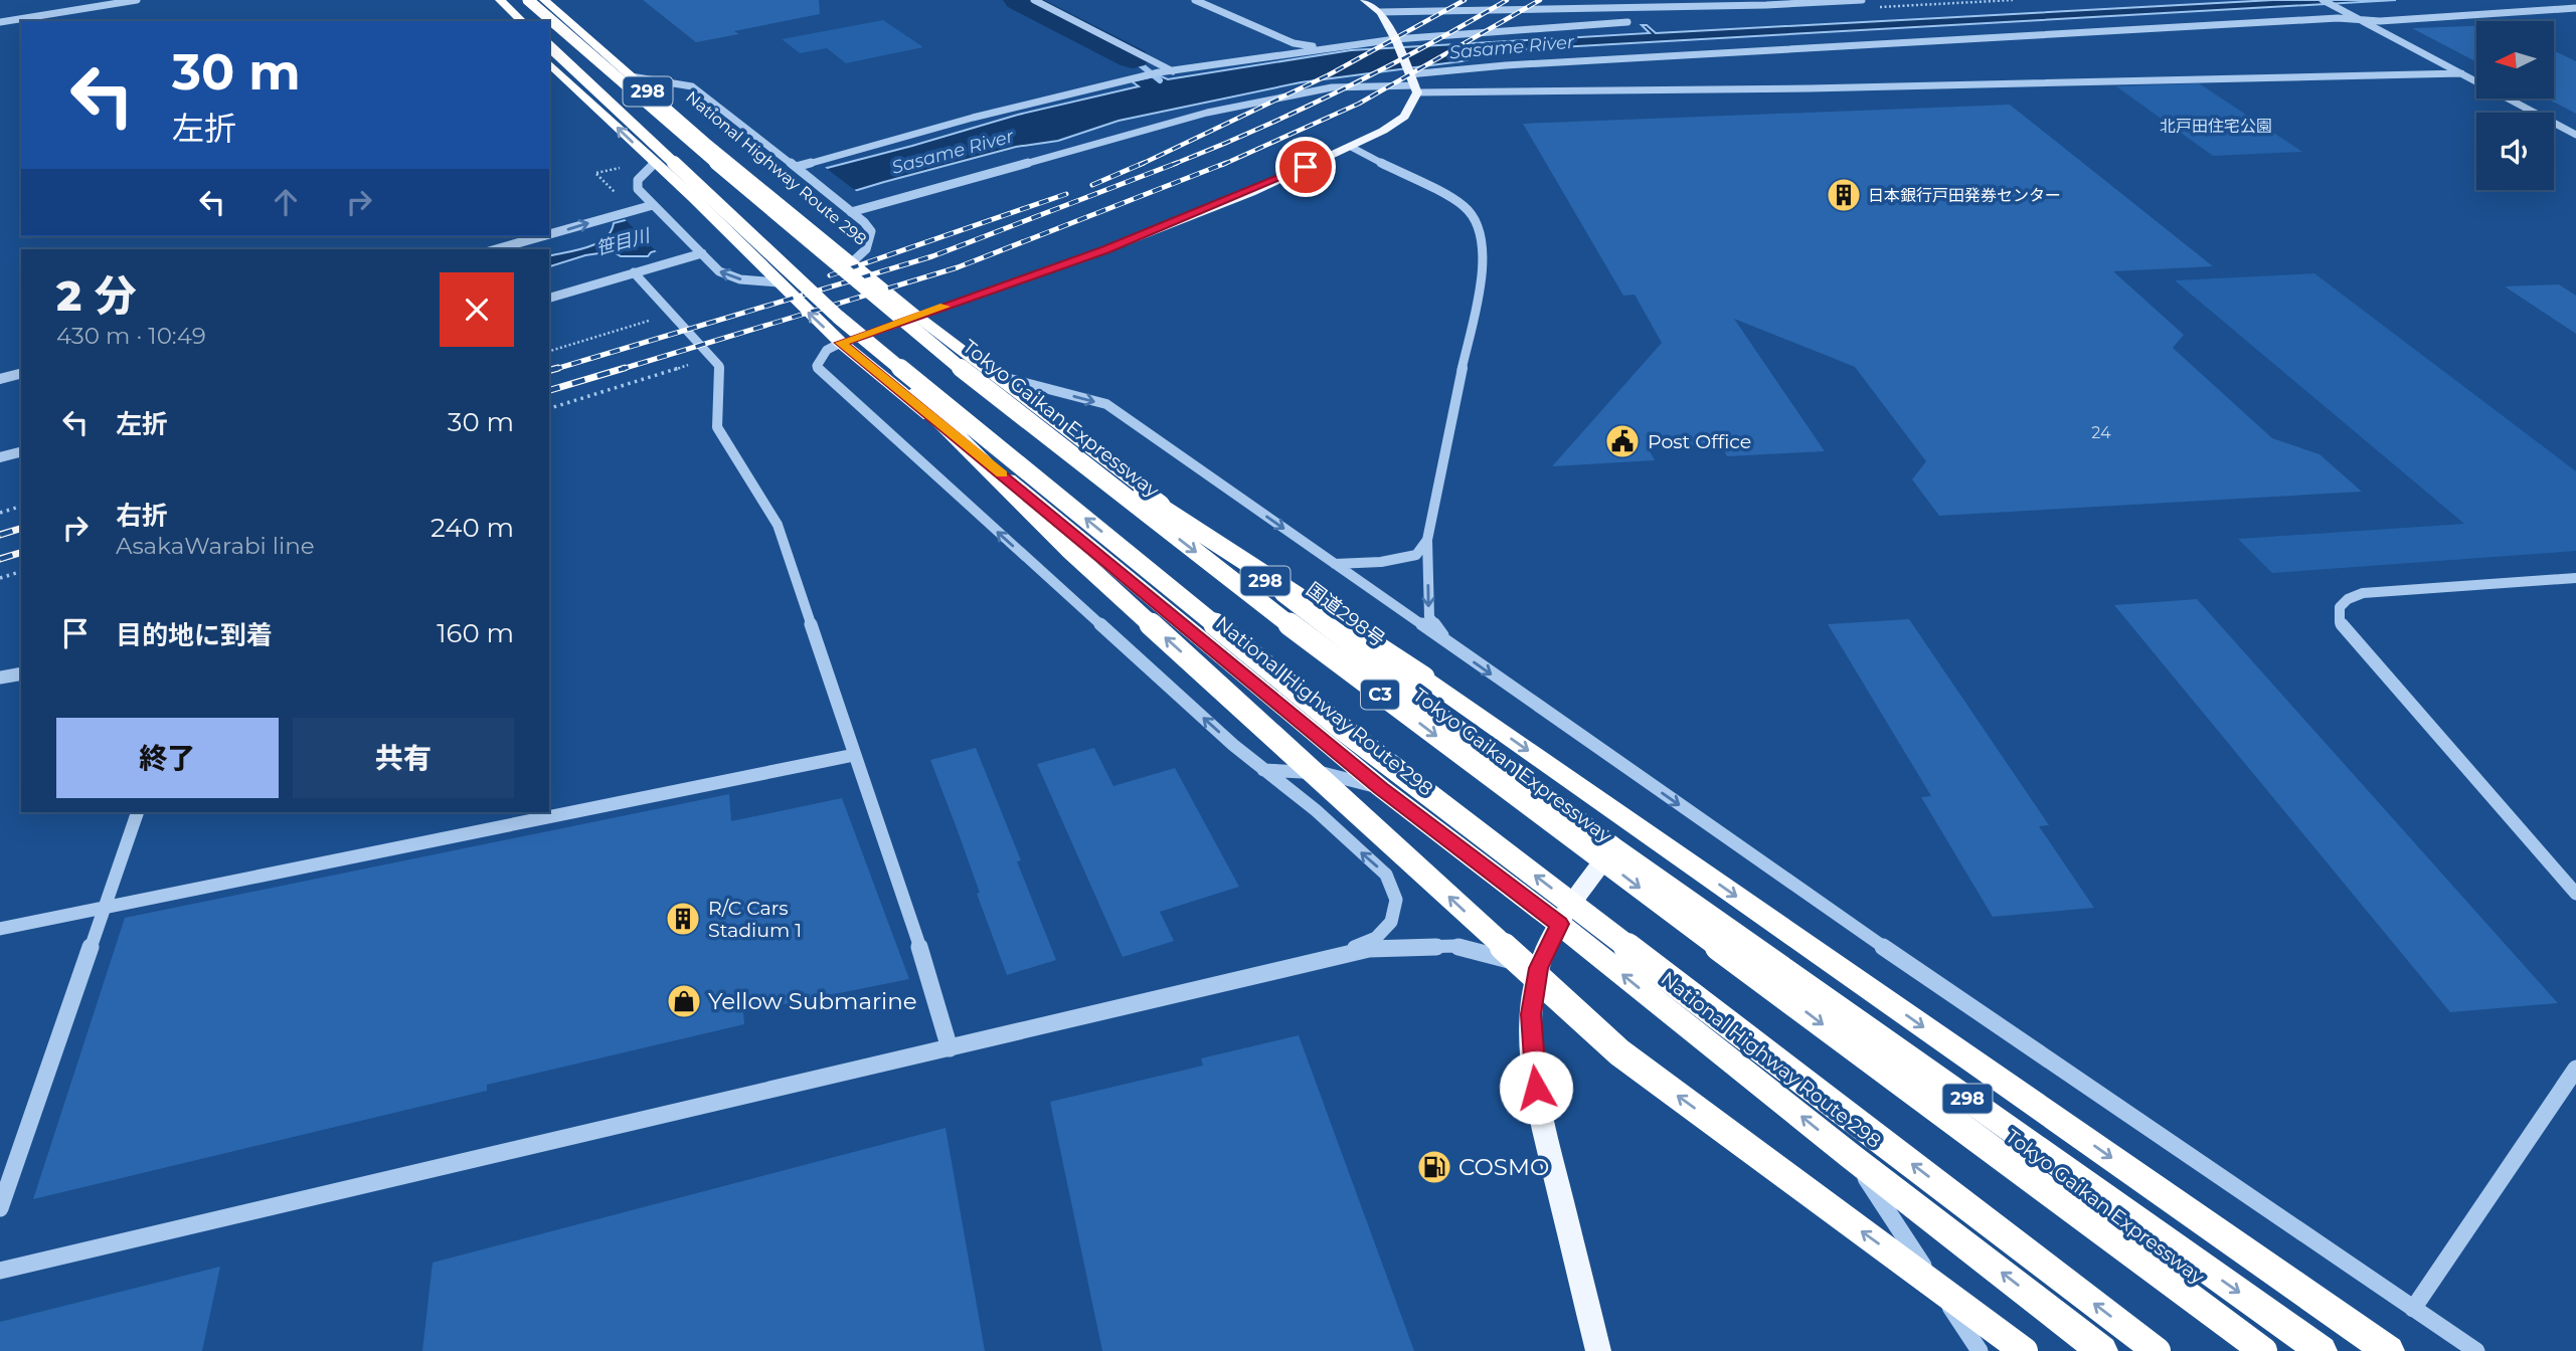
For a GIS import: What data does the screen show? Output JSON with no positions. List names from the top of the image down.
{
  "streets": {
    "highway": [
      "298",
      "National Highway Route 298",
      "Tokyo Gaikan Expressway",
      "国道298号",
      "C3"
    ]
  },
  "crossings": [
    ["298", "国道298号"],
    ["National Highway Route 298", "国道298号"]
  ],
  "water": ["Sasame River", "笹目川"],
  "parks": ["北戸田住宅公園"],
  "places": {
    "building": ["日本銀行戸田発券センター", "R/C Cars Stadium 1"],
    "public building": ["Post Office"],
    "shop": ["Yellow Submarine"],
    "fuel station": ["COSMO"]
  },
  "house_numbers": ["24"],
  "north": "left",
  "page": {
    "turn": ["30 m", "左折"],
    "heading": ["2 分", "430 m · 10:49"],
    "list": [
      {
        "name": "左折",
        "value": "30 m"
      },
      {
        "name": "右折",
        "note": "AsakaWarabi line",
        "value": "240 m"
      },
      {
        "name": "目的地に到着",
        "value": "160 m"
      }
    ],
    "buttons": ["終了", "共有"]
  }
}
